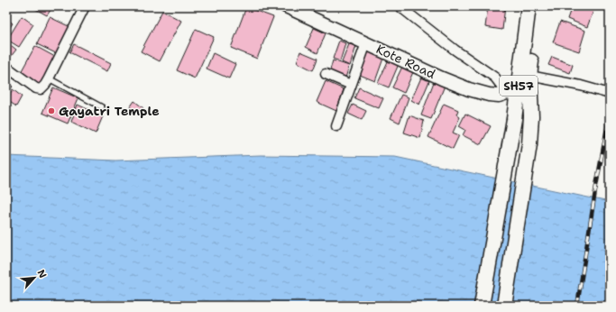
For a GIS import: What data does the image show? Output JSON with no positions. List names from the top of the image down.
{
  "streets": {
    "main road": ["SH57"],
    "street": ["Kote Road"]
  },
  "crossings": [
    ["Kote Road", "SH57"]
  ],
  "places": ["Gayatri Temple"],
  "north": "top right"
}
